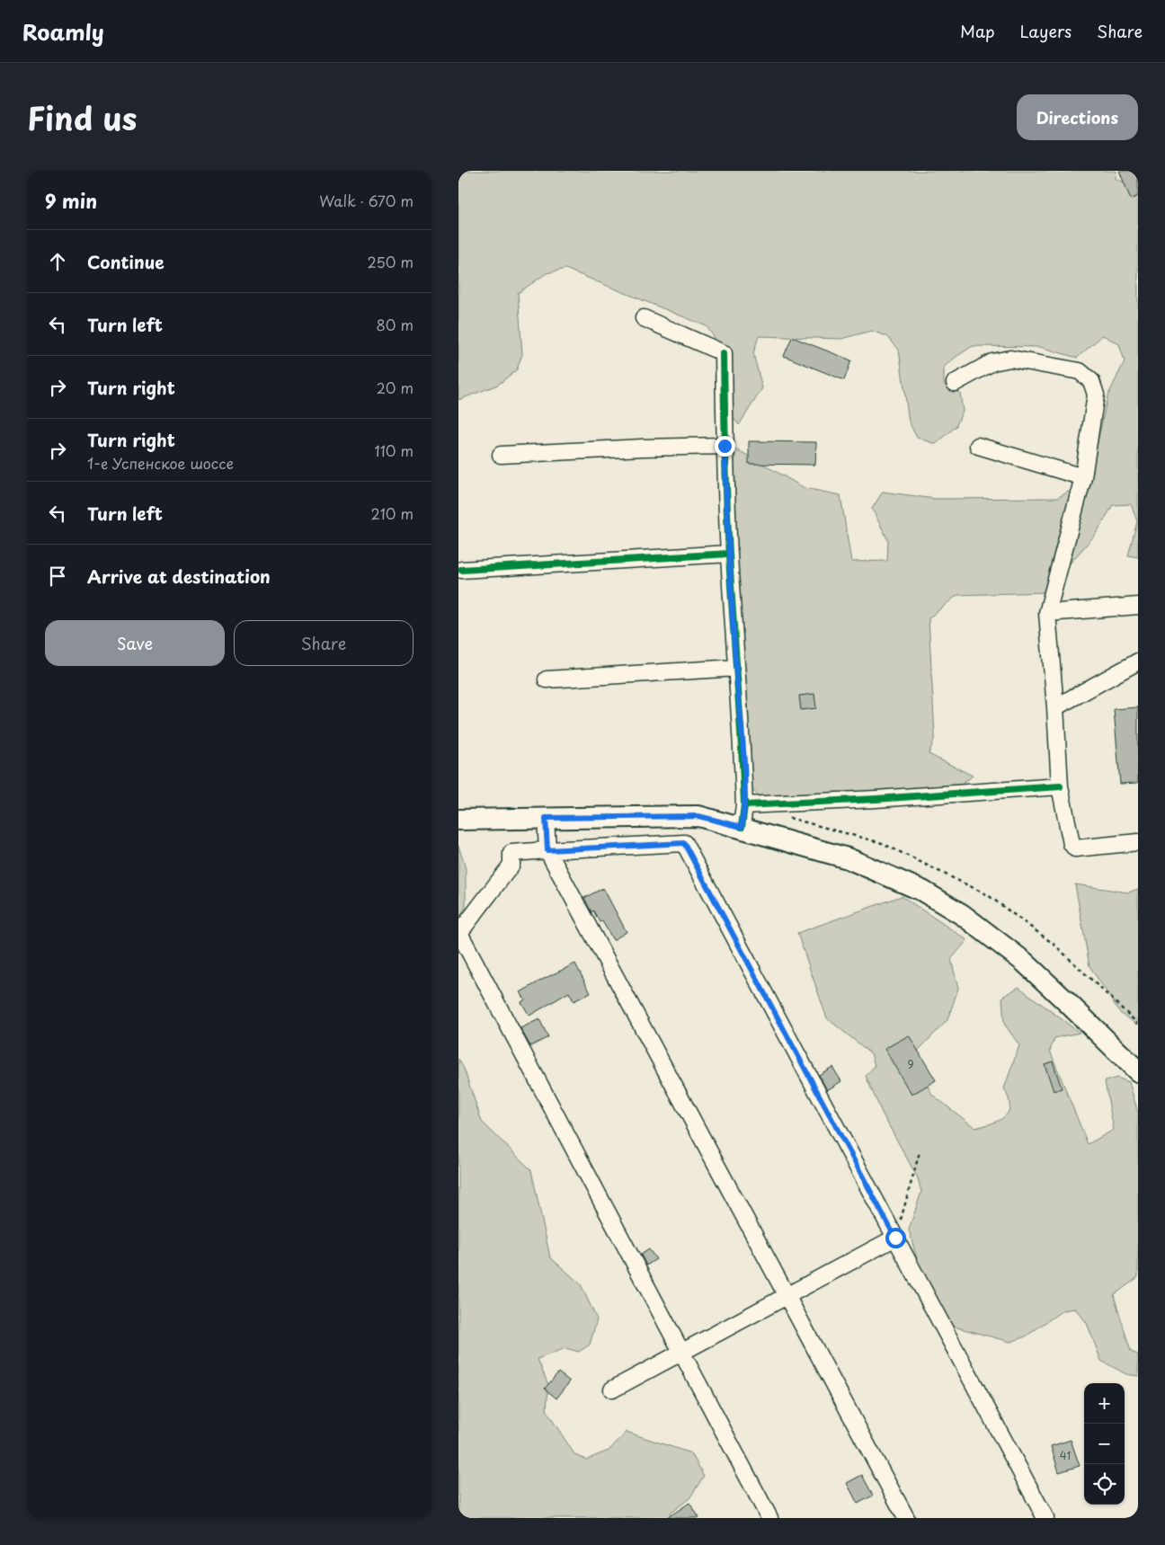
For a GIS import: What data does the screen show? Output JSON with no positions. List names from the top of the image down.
{
  "house_numbers": ["9", "41"],
  "page": {
    "header": "Roamly",
    "nav": ["Map", "Layers", "Share"],
    "title": "Find us",
    "buttons": [
      "Directions",
      ["Save", "Share"]
    ],
    "heading": ["9 min", "Walk · 670 m"],
    "list": [
      ["Continue", "250 m"],
      ["Turn left", "80 m"],
      ["Turn right", "20 m"],
      ["Turn right", "1-е Успенское шоссе", "110 m"],
      ["Turn left", "210 m"],
      "Arrive at destination"
    ],
    "map_buttons": ["+", "−"]
  }
}
